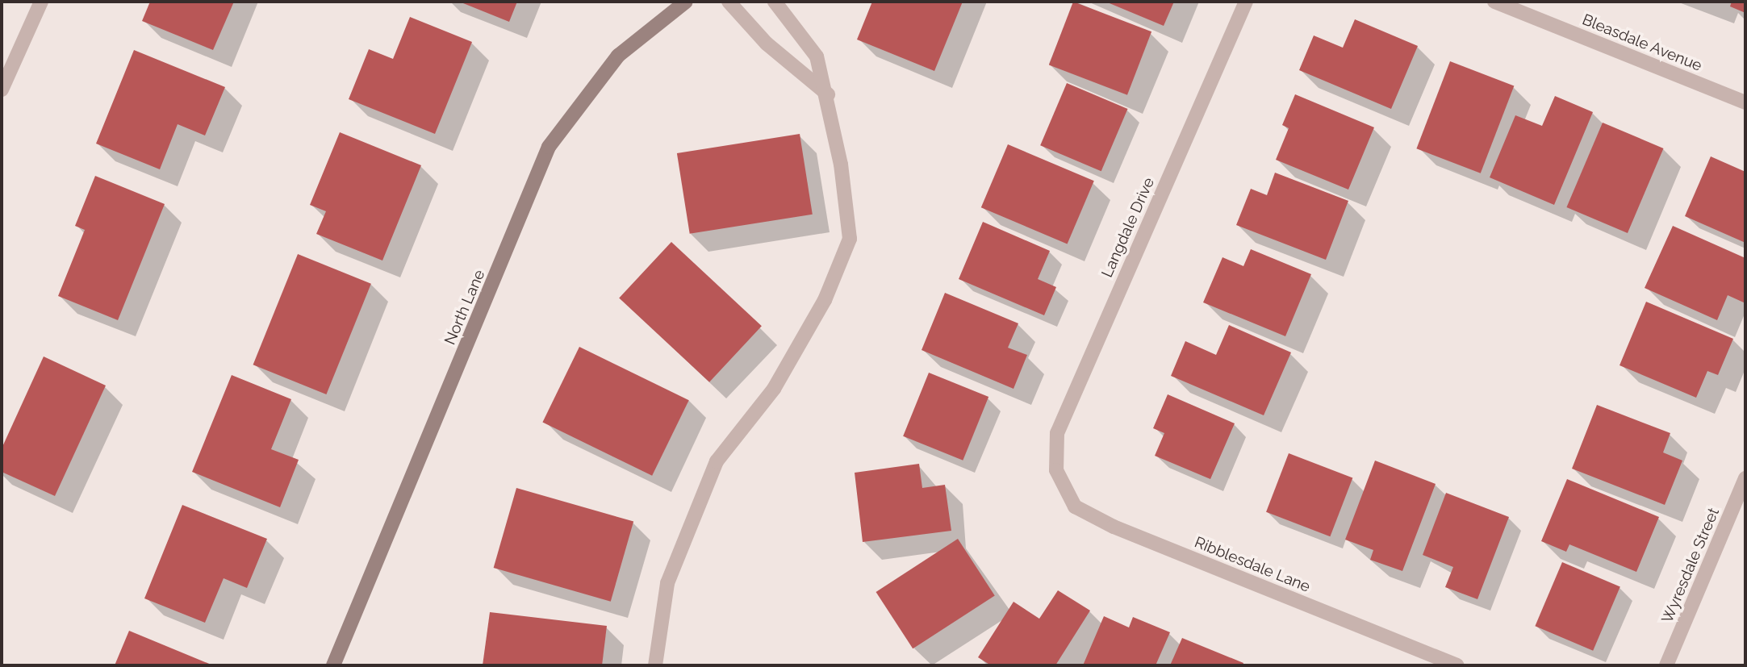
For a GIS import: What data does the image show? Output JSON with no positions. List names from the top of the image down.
{
  "streets": {
    "street": [
      "Bleasdale Avenue",
      "Langdale Drive",
      "North Lane",
      "Ribblesdale Lane",
      "Wyresdale Street"
    ]
  },
  "crossings": [
    ["Langdale Drive", "Ribblesdale Lane"]
  ]
}
